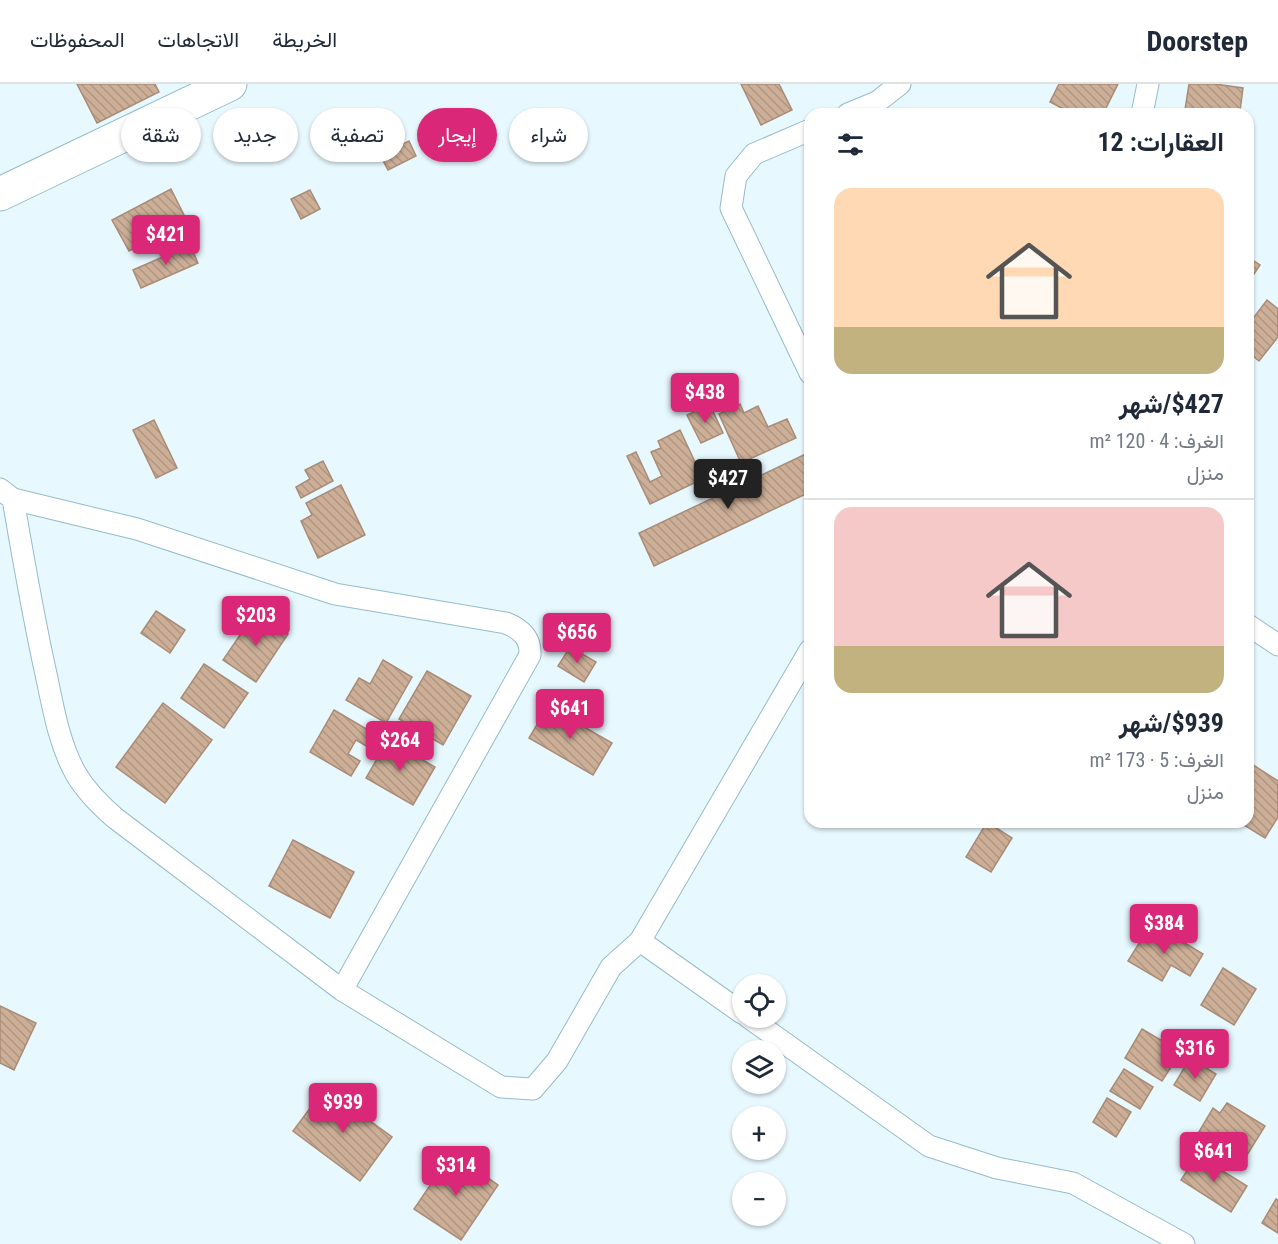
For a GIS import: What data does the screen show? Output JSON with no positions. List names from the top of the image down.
{
  "page": {
    "header": "Doorstep",
    "nav": ["الخريطة", "الاتجاهات", "المحفوظات"],
    "chip": [
      "شراء",
      "إيجار",
      "تصفية",
      "جديد",
      "شقة"
    ],
    "heading": "العقارات: 12",
    "list": [
      {
        "name": "$427/شهر",
        "note": "الغرف: 4 · 120 m² · منزل"
      },
      {
        "name": "$939/شهر",
        "note": "الغرف: 5 · 173 m² · منزل"
      }
    ],
    "price": [
      "$421",
      "$438",
      "$427",
      "$203",
      "$656",
      "$641",
      "$264",
      "$384",
      "$316",
      "$939",
      "$641",
      "$314"
    ],
    "map_buttons": ["+", "−"]
  }
}
